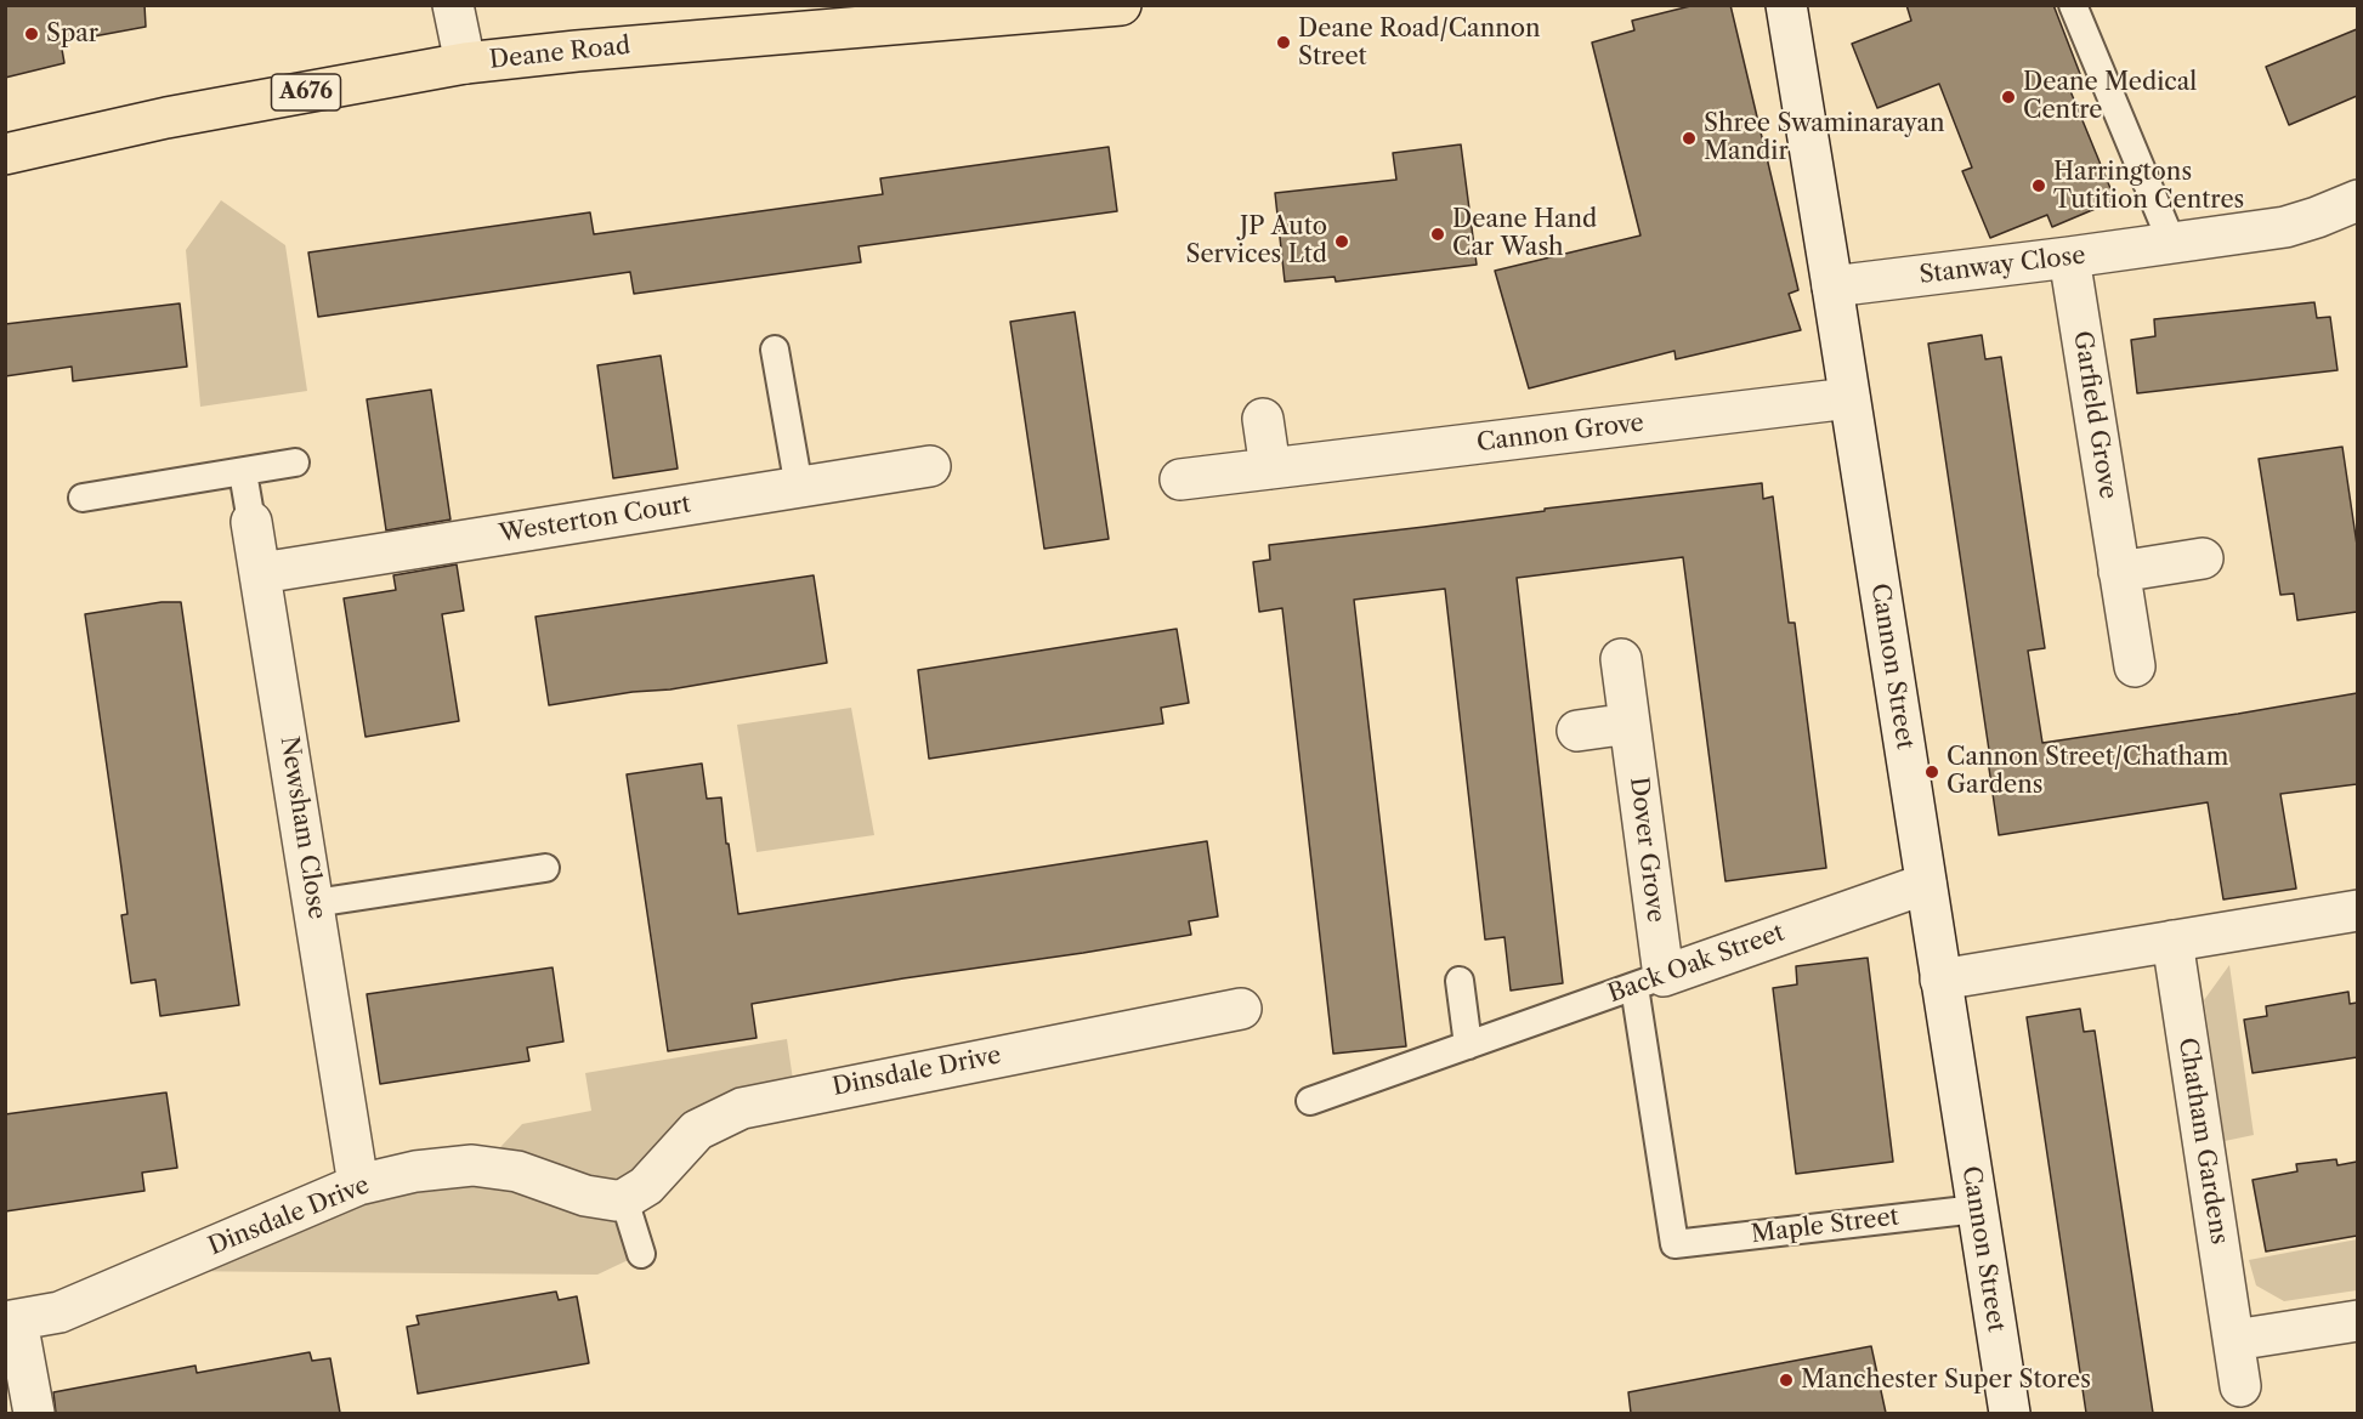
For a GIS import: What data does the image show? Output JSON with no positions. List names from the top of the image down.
{
  "streets": {
    "main road": ["Deane Road", "A676"],
    "street": [
      "Stanway Close",
      "Garfield Grove",
      "Cannon Grove",
      "Westerton Court",
      "Cannon Street",
      "Newsham Close",
      "Dover Grove",
      "Back Oak Street",
      "Dinsdale Drive",
      "Chatham Gardens"
    ],
    "lane": ["Maple Street"]
  },
  "crossings": [
    ["Stanway Close", "Garfield Grove"],
    ["Stanway Close", "Cannon Street"],
    ["Cannon Grove", "Cannon Street"],
    ["Westerton Court", "Newsham Close"],
    ["Cannon Street", "Back Oak Street"],
    ["Cannon Street", "Maple Street"],
    ["Newsham Close", "Dinsdale Drive"],
    ["Dover Grove", "Back Oak Street"],
    ["Dover Grove", "Maple Street"],
    ["Back Oak Street", "Maple Street"]
  ],
  "places": [
    "Spar",
    "Deane Road/Cannon Street",
    "Deane Medical Centre",
    "Shree Swaminarayan Mandir",
    "Harringtons Tutition Centres",
    "Deane Hand Car Wash",
    "JP Auto Services Ltd",
    "Cannon Street/Chatham Gardens",
    "Manchester Super Stores"
  ]
}
